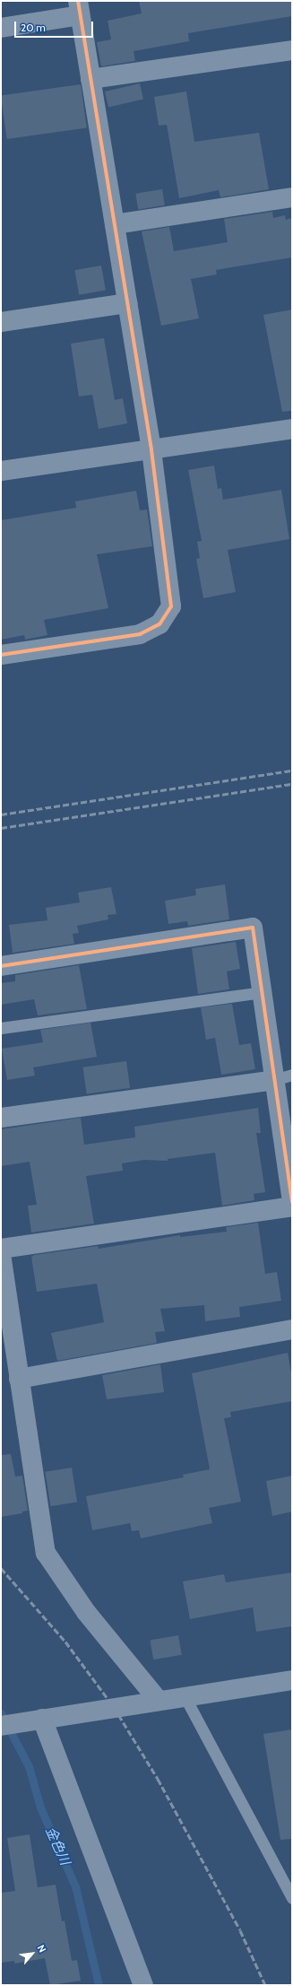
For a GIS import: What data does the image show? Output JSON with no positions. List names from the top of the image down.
{
  "water": ["金色川"],
  "scale_bar": "20 m",
  "north": "top right"
}
